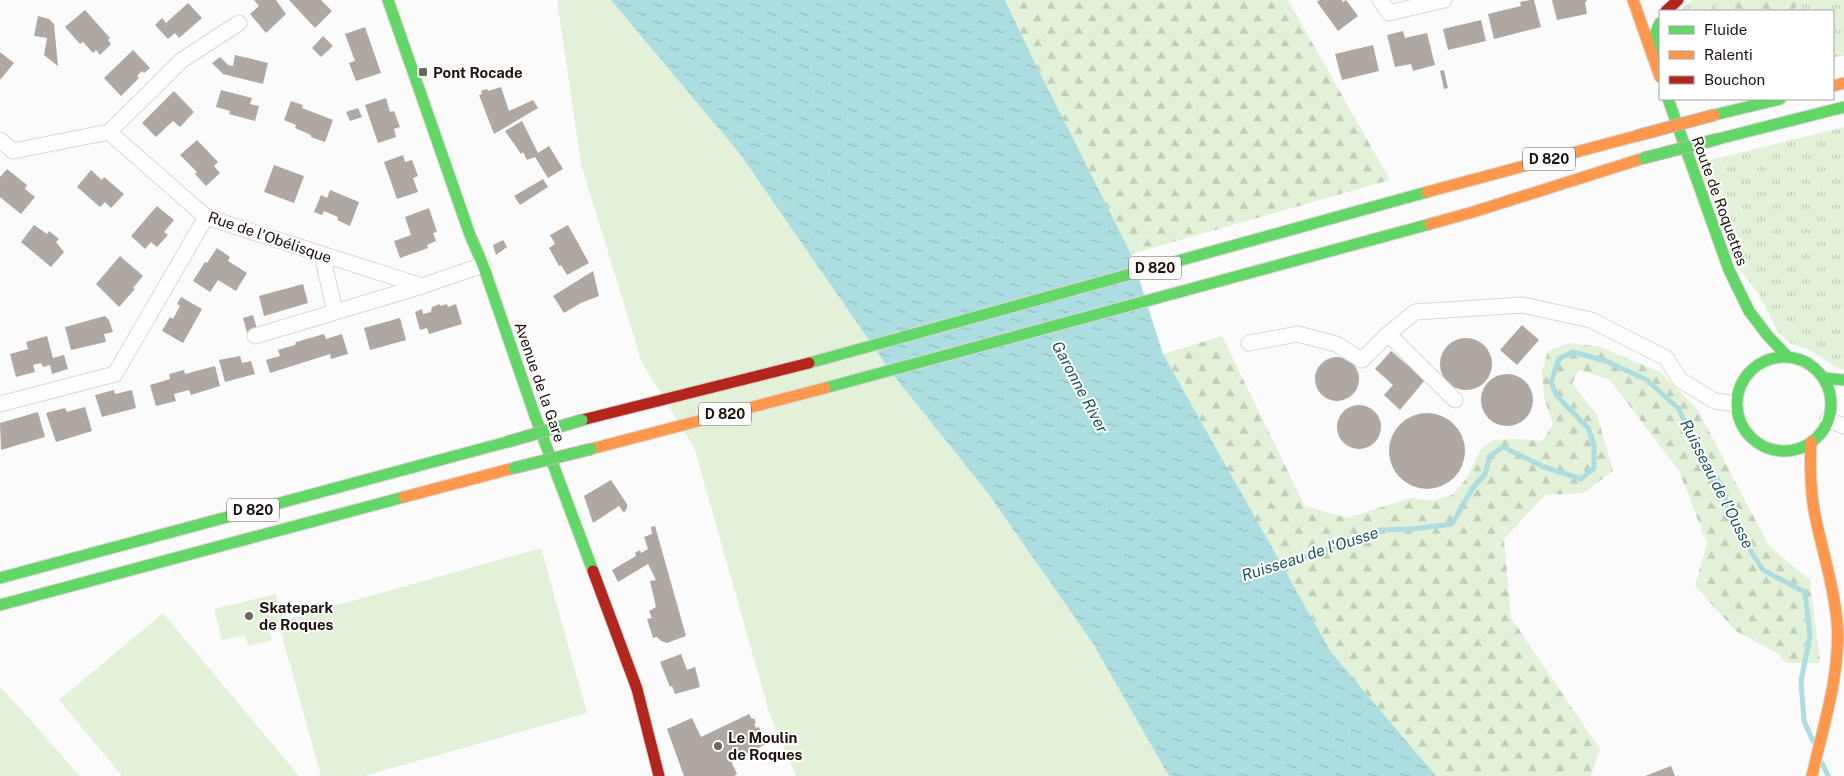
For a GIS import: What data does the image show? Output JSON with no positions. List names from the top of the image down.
{
  "streets": {
    "main road": ["D 820", "Route de Roquettes", "Avenue de la Gare"],
    "street": ["Rue de l'Obélisque"]
  },
  "water": ["Garonne River", "Ruisseau de l'Ousse"],
  "places": {
    "transit": ["Pont Rocade"],
    "other": ["Skatepark de Roques", "Le Moulin de Roques"]
  },
  "legend": ["Fluide", "Ralenti", "Bouchon"]
}
